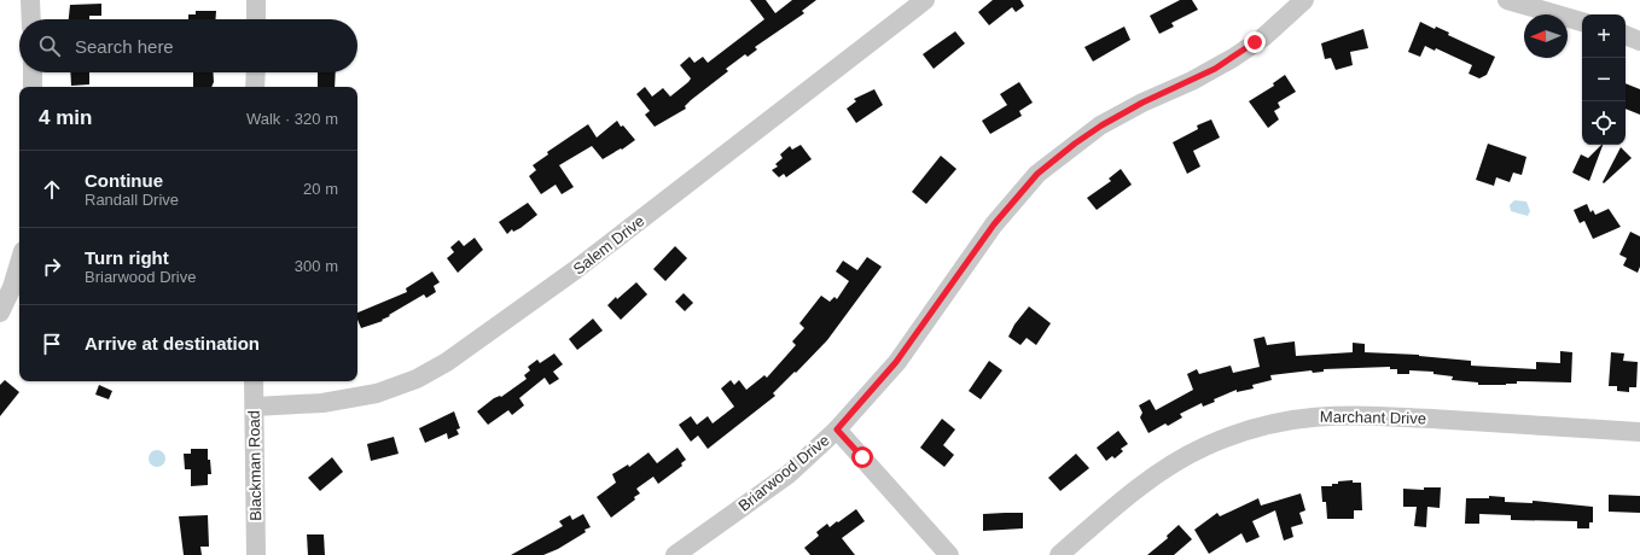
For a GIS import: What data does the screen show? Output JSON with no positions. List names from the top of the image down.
{
  "streets": {
    "street": [
      "Salem Drive",
      "Marchant Drive",
      "Blackman Road",
      "Briarwood Drive"
    ]
  },
  "crossings": [
    ["Salem Drive", "Blackman Road"]
  ],
  "north": "left",
  "page": {
    "map_buttons": ["+", "−"],
    "search": "Search here",
    "heading": ["4 min", "Walk · 320 m"],
    "list": [
      ["Continue", "Randall Drive", "20 m"],
      ["Turn right", "Briarwood Drive", "300 m"],
      "Arrive at destination"
    ]
  }
}
